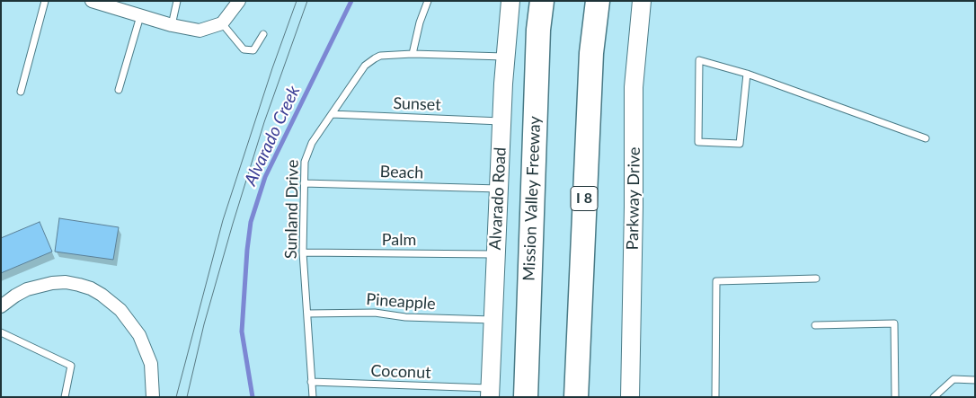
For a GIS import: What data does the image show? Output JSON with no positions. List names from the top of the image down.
{
  "streets": {
    "highway": ["Mission Valley Freeway", "I 8"],
    "street": ["Alvarado Road", "Parkway Drive"],
    "lane": [
      "Sunset",
      "Beach",
      "Sunland Drive",
      "Palm",
      "Pineapple",
      "Coconut"
    ]
  },
  "crossings": [
    ["Sunset", "Alvarado Road"],
    ["Sunset", "Sunland Drive"],
    ["Beach", "Alvarado Road"],
    ["Beach", "Sunland Drive"],
    ["Alvarado Road", "Sunland Drive"],
    ["Alvarado Road", "Palm"],
    ["Alvarado Road", "Pineapple"],
    ["Alvarado Road", "Coconut"],
    ["Sunland Drive", "Palm"],
    ["Sunland Drive", "Pineapple"],
    ["Sunland Drive", "Coconut"]
  ],
  "water": ["Alvarado Creek"]
}
